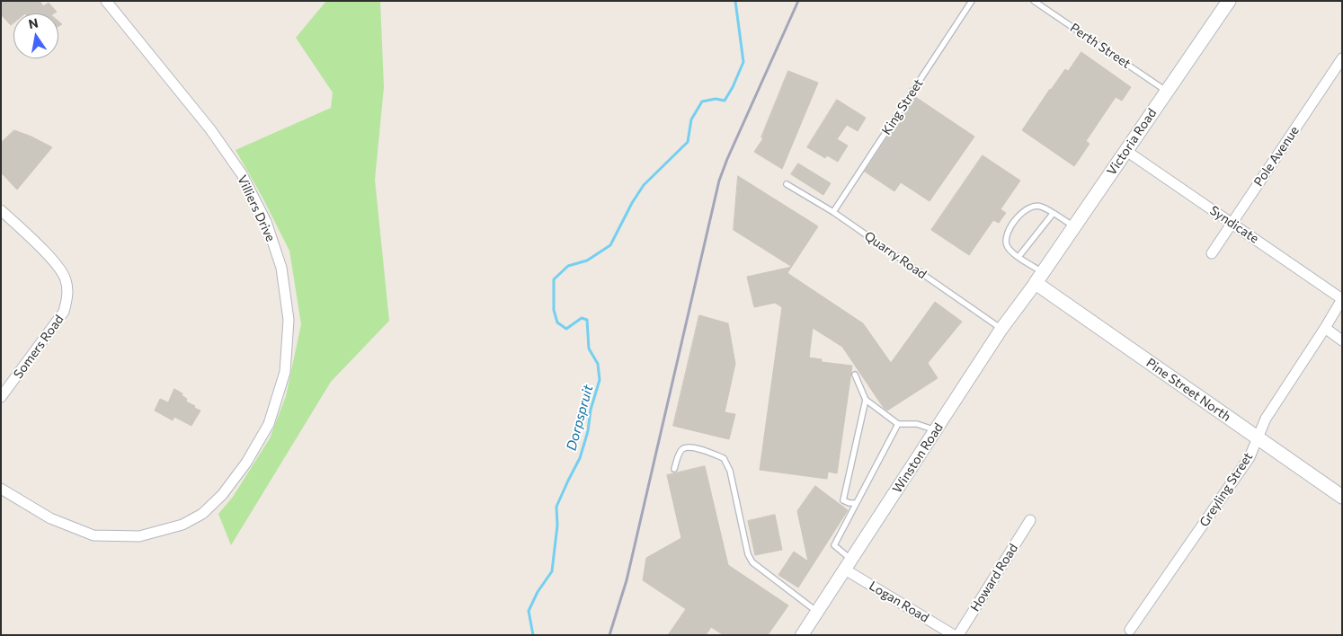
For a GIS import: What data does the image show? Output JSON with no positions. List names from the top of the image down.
{
  "streets": {
    "main road": ["Victoria Road", "Pine Street North"],
    "street": [
      "Pole Avenue",
      "Villiers Drive",
      "Syndicate",
      "Somers Road",
      "Winston Road",
      "Greyling Street",
      "Howard Road",
      "Logan Road"
    ],
    "lane": ["Perth Street", "King Street", "Quarry Road"]
  },
  "crossings": [
    ["Perth Street", "Victoria Road"],
    ["King Street", "Quarry Road"],
    ["Victoria Road", "Syndicate"],
    ["Victoria Road", "Pine Street North"],
    ["Victoria Road", "Winston Road"],
    ["Pole Avenue", "Syndicate"],
    ["Syndicate", "Greyling Street"],
    ["Quarry Road", "Winston Road"],
    ["Pine Street North", "Winston Road"],
    ["Pine Street North", "Greyling Street"],
    ["Winston Road", "Logan Road"]
  ],
  "water": ["Dorpspruit"],
  "north": "top"
}
